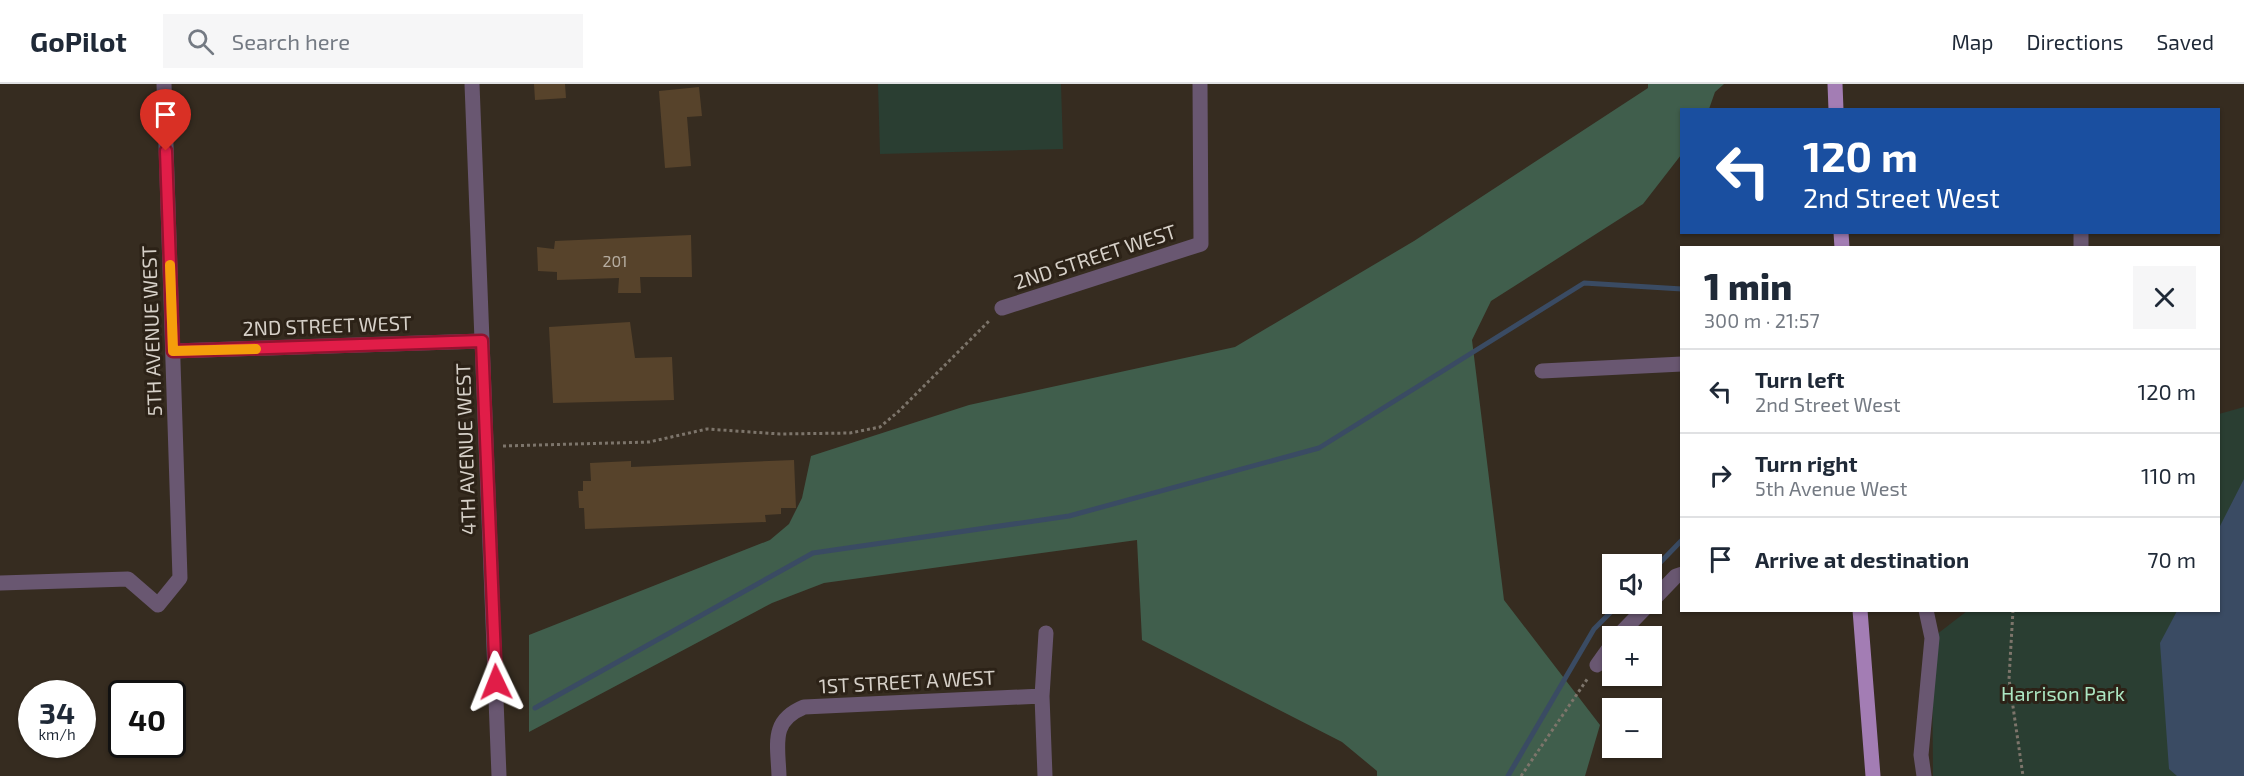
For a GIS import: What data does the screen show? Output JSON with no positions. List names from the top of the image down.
{
  "streets": {
    "street": [
      "2ND STREET WEST",
      "5TH AVENUE WEST",
      "4TH AVENUE WEST",
      "1ST STREET A WEST"
    ]
  },
  "crossings": [
    ["2ND STREET WEST", "5TH AVENUE WEST"],
    ["2ND STREET WEST", "4TH AVENUE WEST"]
  ],
  "parks": ["Harrison Park"],
  "house_numbers": ["201"],
  "page": {
    "header": "GoPilot",
    "search": "Search here",
    "nav": ["Map", "Directions", "Saved"],
    "turn": ["120 m", "2nd Street West"],
    "heading": ["1 min", "300 m · 21:57"],
    "list": [
      {
        "name": "Turn left",
        "note": "2nd Street West",
        "value": "120 m"
      },
      {
        "name": "Turn right",
        "note": "5th Avenue West",
        "value": "110 m"
      },
      {
        "name": "Arrive at destination",
        "value": "70 m"
      }
    ],
    "map_buttons": ["+", "−"],
    "speed": "34 km/h",
    "limit": "40"
  }
}
